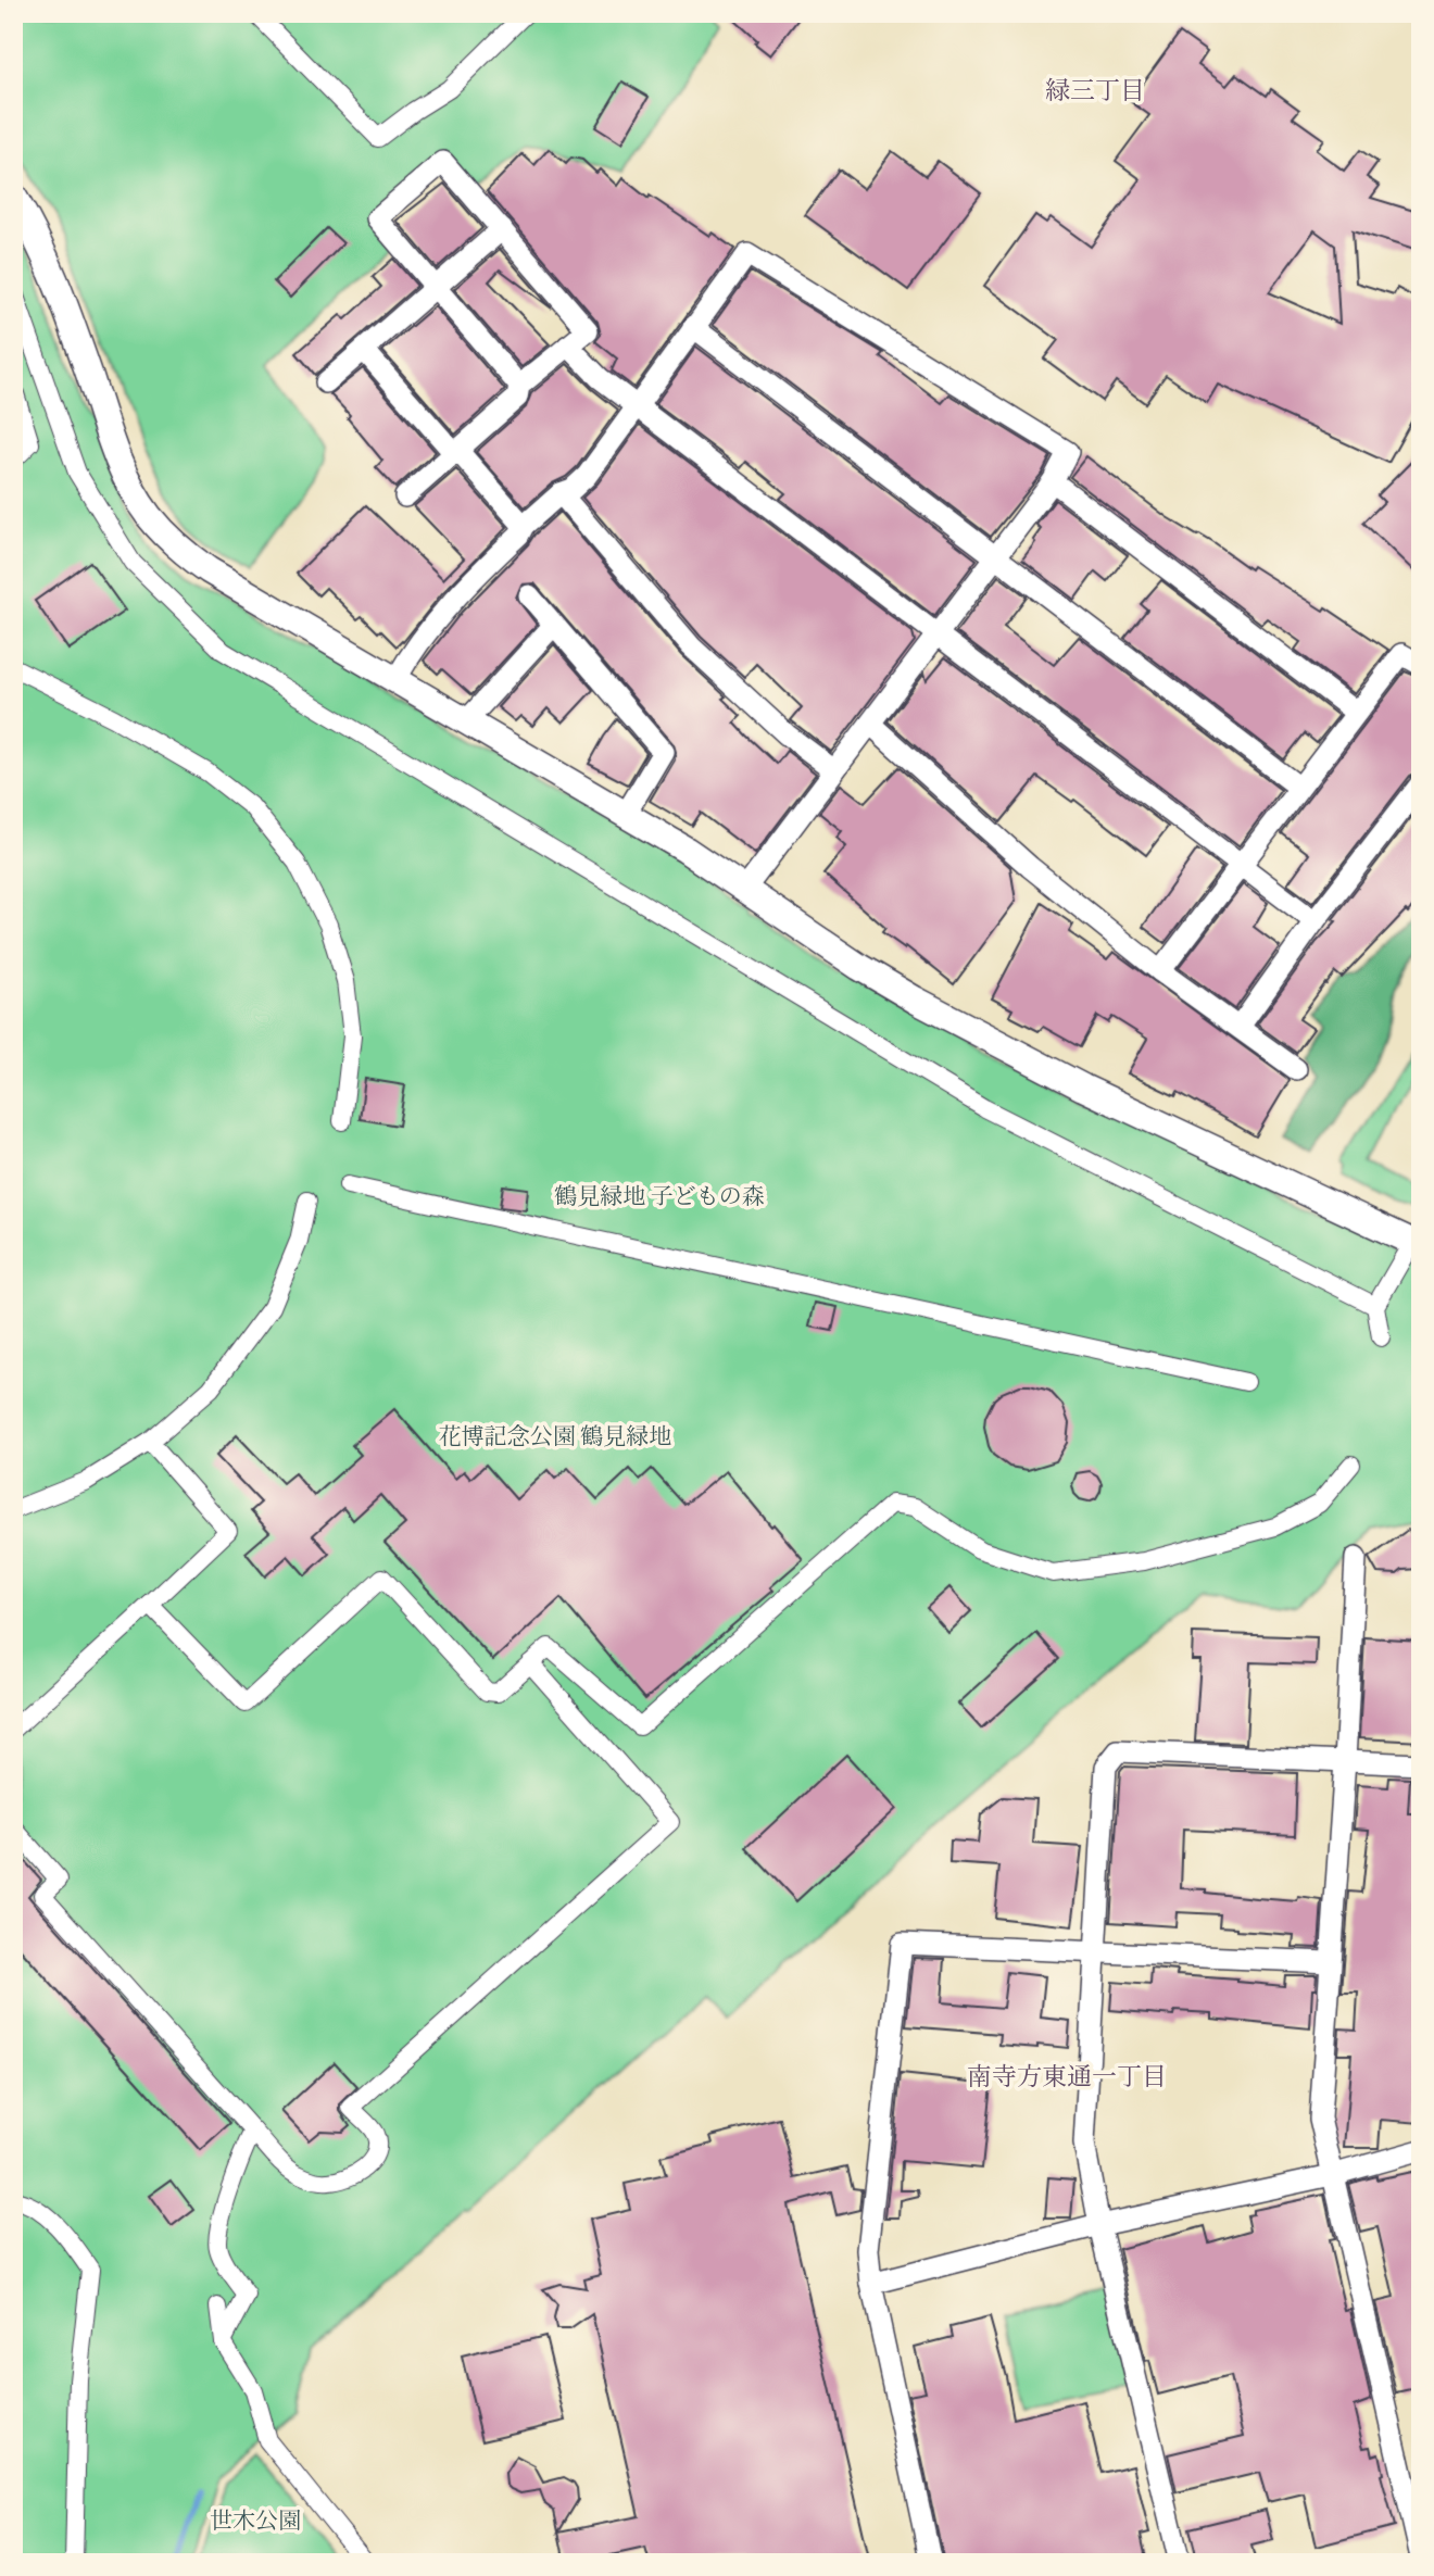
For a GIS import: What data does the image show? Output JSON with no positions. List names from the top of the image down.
{
  "districts": ["緑三丁目", "南寺方東通一丁目"],
  "parks": ["鶴見緑地 子どもの森", "花博記念公園 鶴見緑地", "世木公園"]
}
